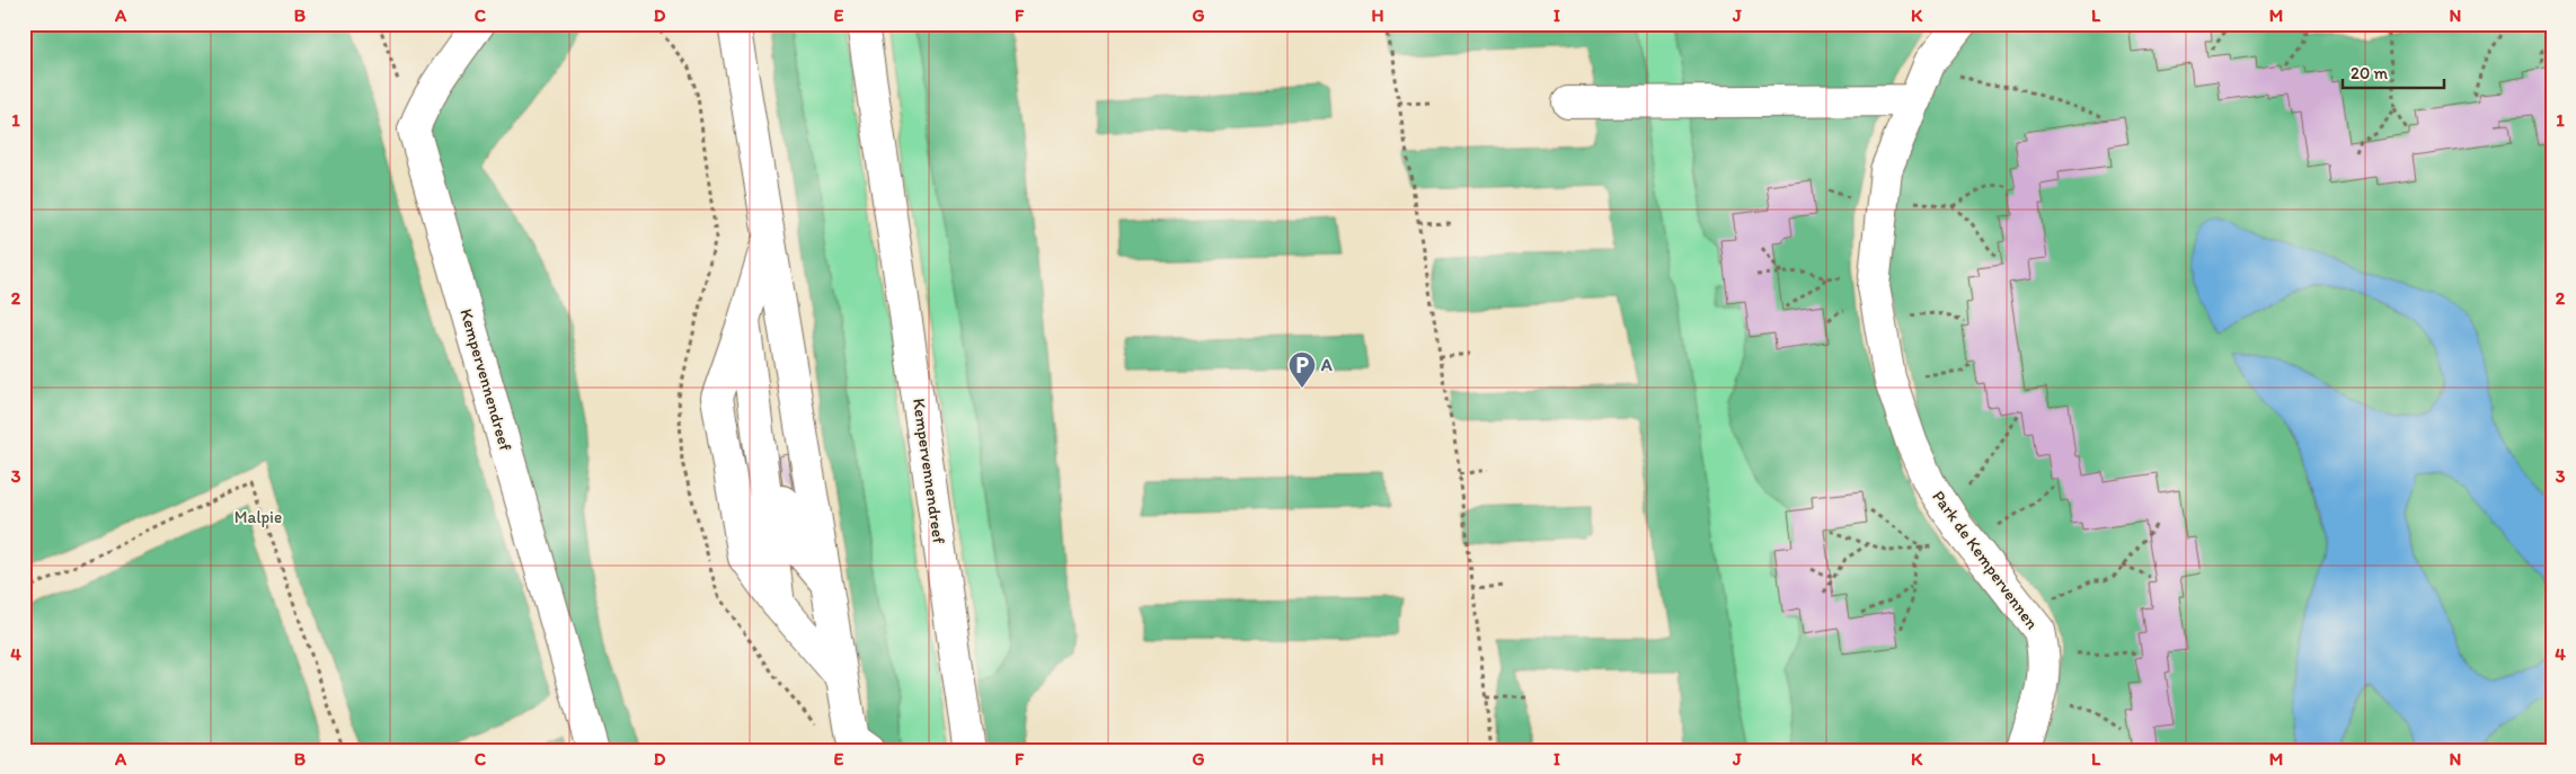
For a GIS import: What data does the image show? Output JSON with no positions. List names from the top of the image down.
{
  "streets": {
    "street": ["Kempervennendreef", "Park de Kempervennen"]
  },
  "parks": ["Malpie"],
  "places": {
    "parking": ["A"]
  },
  "scale_bar": "20 m",
  "grid": {
    "columns": [
      "A",
      "B",
      "C",
      "D",
      "E",
      "F",
      "G",
      "H",
      "I",
      "J",
      "K",
      "L",
      "M",
      "N"
    ],
    "rows": [
      "1",
      "2",
      "3",
      "4"
    ]
  }
}
